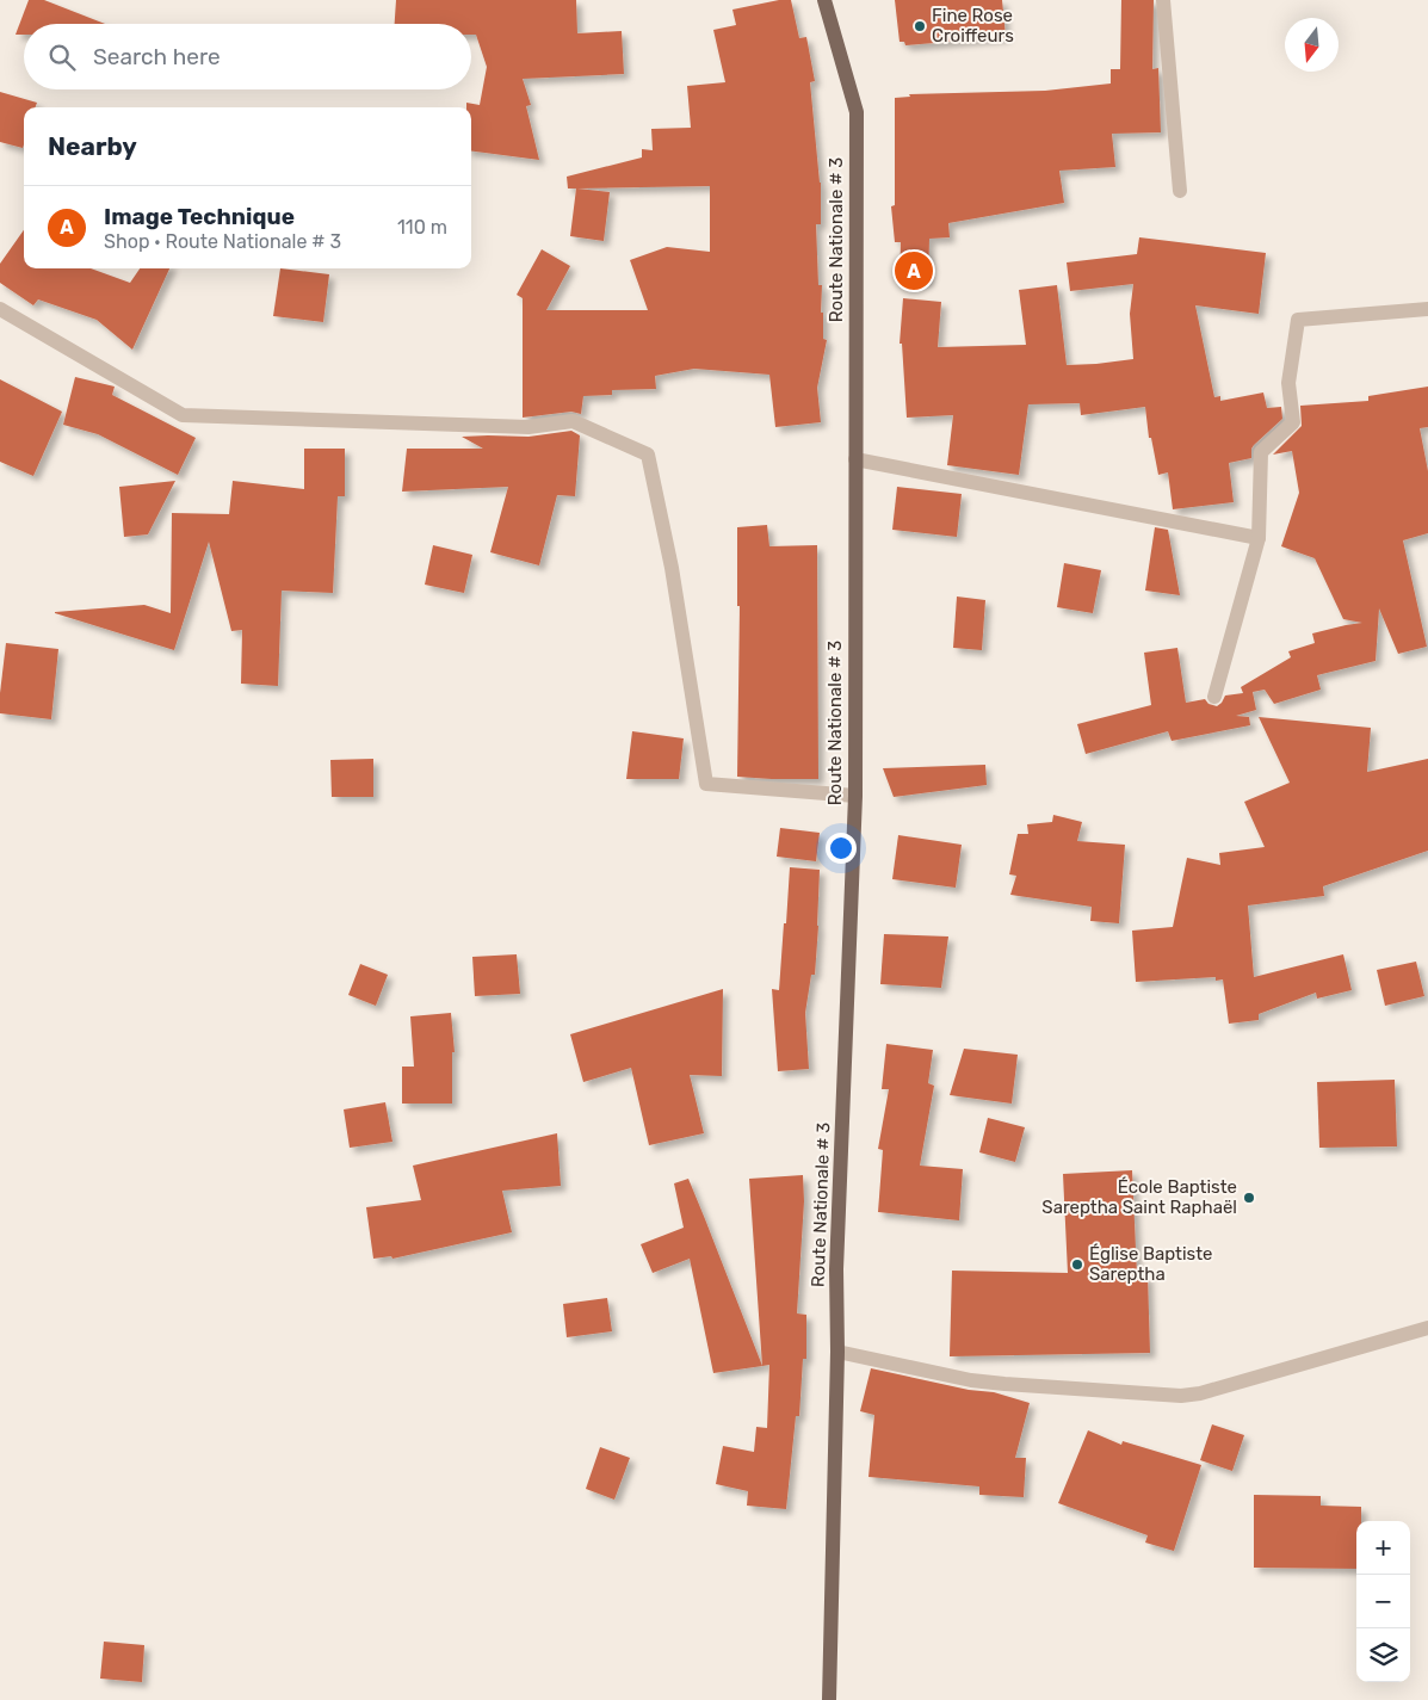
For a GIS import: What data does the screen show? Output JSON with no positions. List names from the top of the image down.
{
  "streets": {
    "main road": ["Route Nationale # 3"]
  },
  "places": ["Fine Rose Croiffeurs", "École Baptiste Sareptha Saint Raphaël", "Église Baptiste Sareptha"],
  "north": "bottom",
  "page": {
    "search": "Search here",
    "heading": "Nearby",
    "list": [
      {
        "mark": "A",
        "name": "Image Technique",
        "note": "Shop · Route Nationale # 3",
        "value": "110 m"
      }
    ],
    "pins": "A",
    "map_buttons": ["+", "−"]
  }
}
